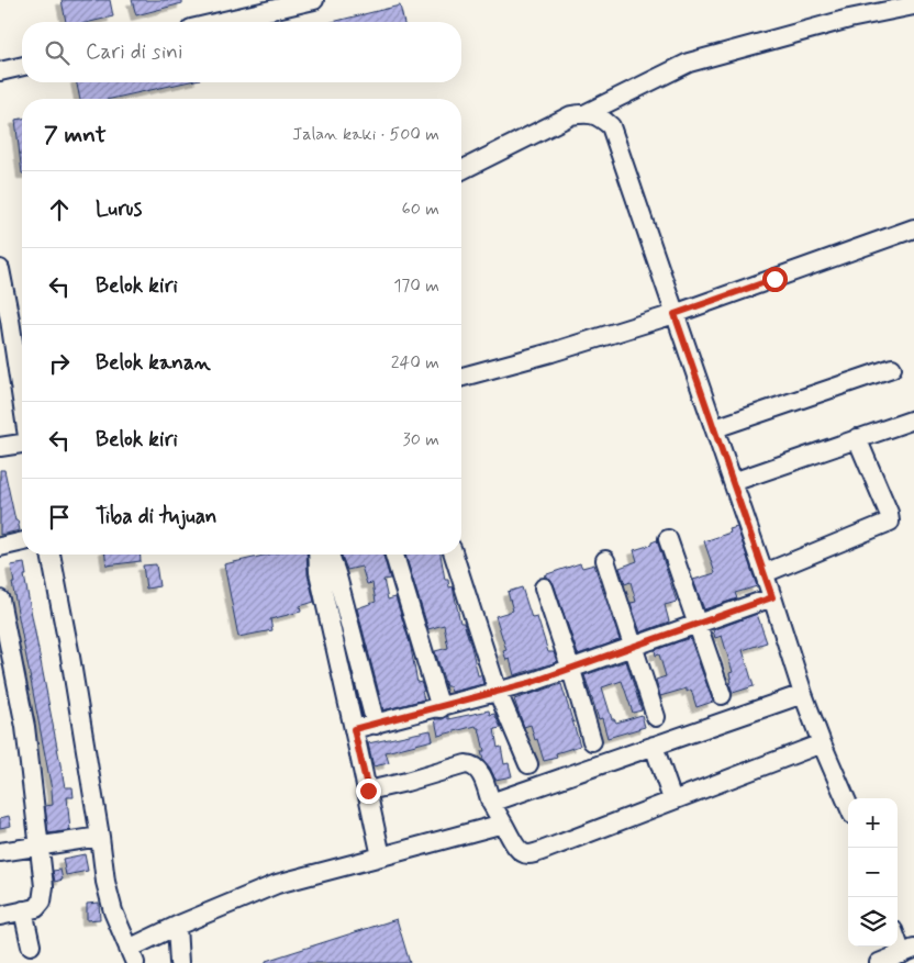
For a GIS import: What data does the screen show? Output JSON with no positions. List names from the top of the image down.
{
  "page": {
    "search": "Cari di sini",
    "heading": ["7 mnt", "Jalan kaki · 500 m"],
    "list": [
      ["Lurus", "60 m"],
      ["Belok kiri", "170 m"],
      ["Belok kanan", "240 m"],
      ["Belok kiri", "30 m"],
      "Tiba di tujuan"
    ],
    "map_buttons": ["+", "−"]
  }
}
